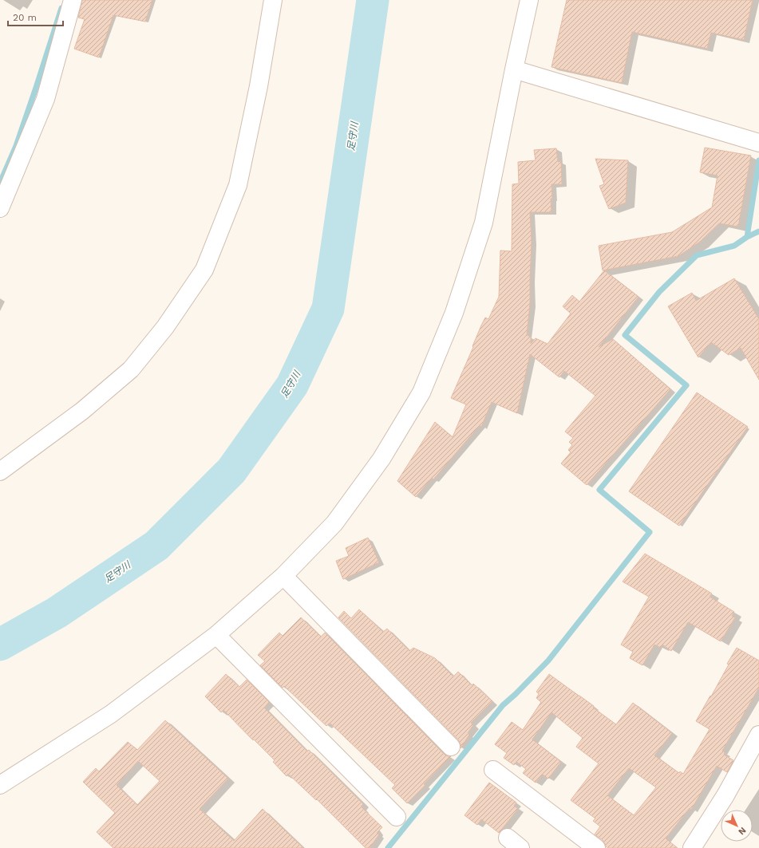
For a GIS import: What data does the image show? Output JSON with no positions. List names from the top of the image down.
{
  "water": ["足守川"],
  "scale_bar": "20 m",
  "north": "bottom right"
}
